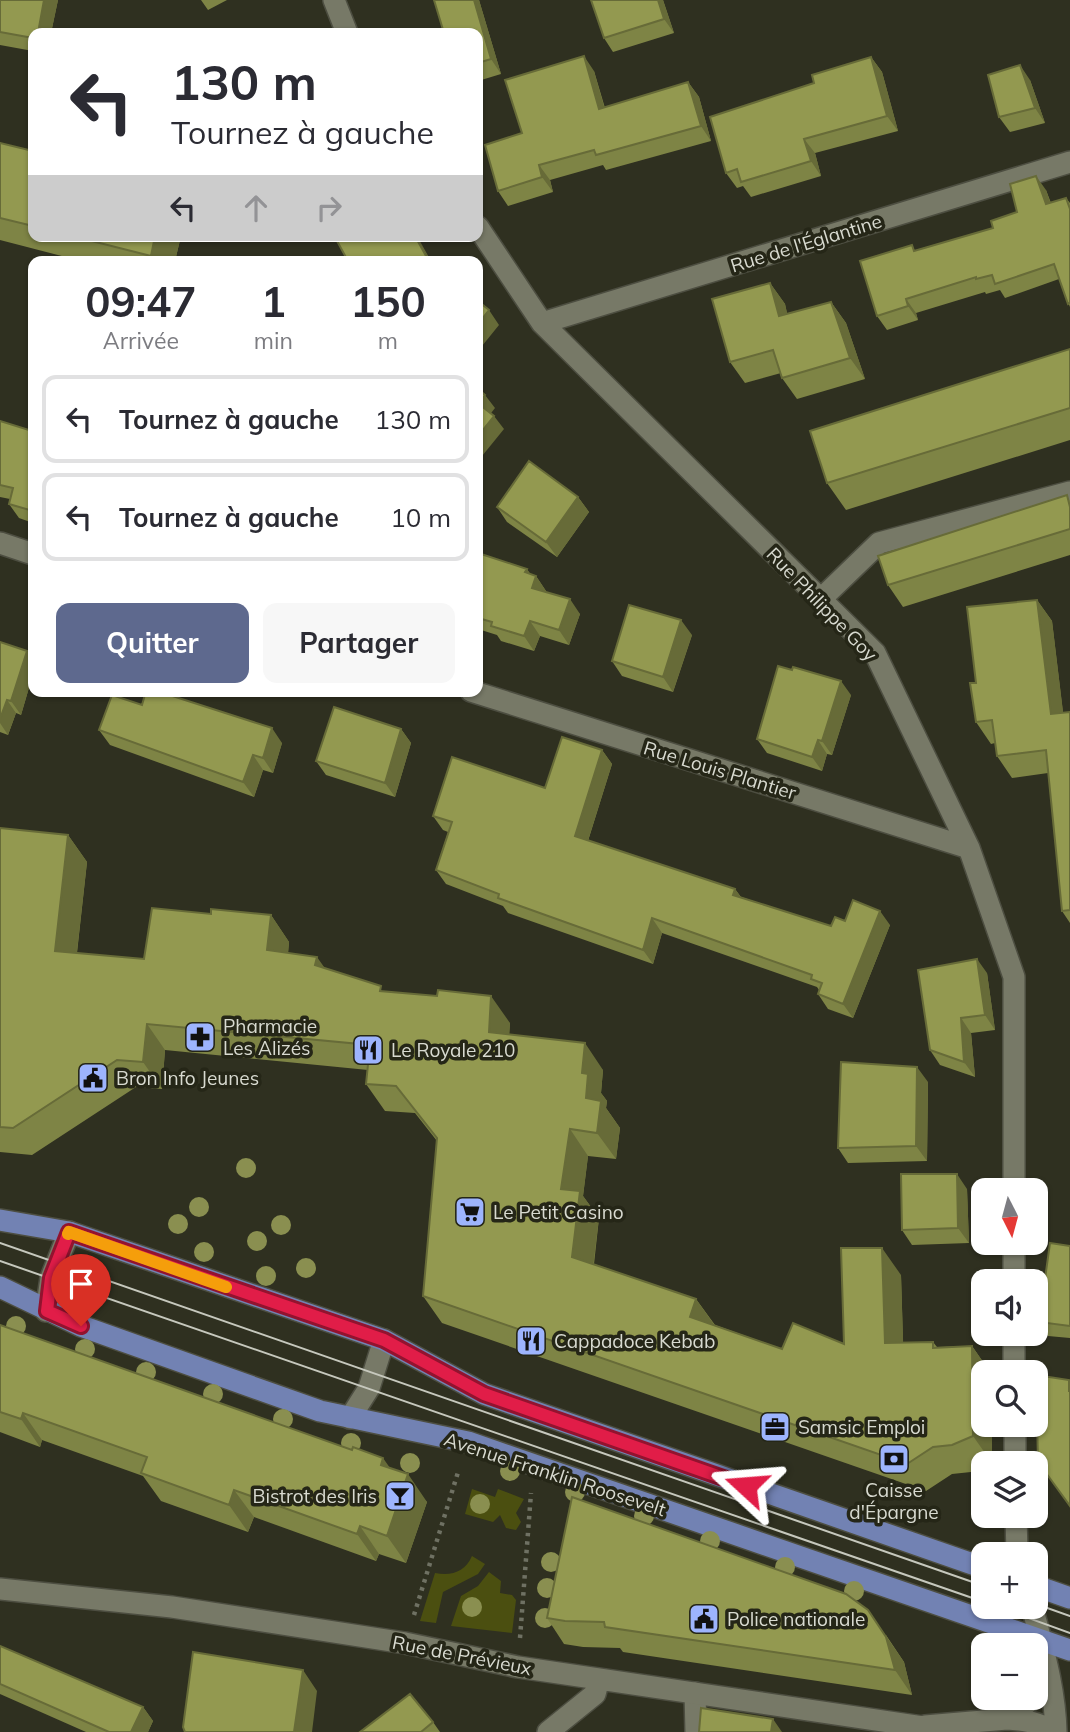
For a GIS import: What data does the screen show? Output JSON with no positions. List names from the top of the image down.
{
  "streets": {
    "main road": ["Avenue Franklin Roosevelt"],
    "street": [
      "Rue de l'Églantine",
      "Rue Philippe Goy",
      "Rue Louis Plantier",
      "Rue de Prévieux"
    ]
  },
  "crossings": [
    ["Rue de l'Églantine", "Rue Philippe Goy"],
    ["Rue Philippe Goy", "Rue Louis Plantier"]
  ],
  "places": {
    "pharmacy": ["Pharmacie Les Alizés"],
    "restaurant": ["Le Royale 210", "Cappadoce Kebab"],
    "public building": ["Bron Info Jeunes", "Police nationale"],
    "supermarket": ["Le Petit Casino"],
    "office": ["Samsic Emploi"],
    "bank": ["Caisse d'Épargne"],
    "bar": ["Bistrot des Iris"]
  },
  "north": "bottom",
  "page": {
    "turn": ["130 m", "Tournez à gauche"],
    "eta": [
      "09:47",
      "Arrivée",
      "1",
      "min",
      "150",
      "m"
    ],
    "list": [
      {
        "name": "Tournez à gauche",
        "value": "130 m"
      },
      {
        "name": "Tournez à gauche",
        "value": "10 m"
      }
    ],
    "buttons": ["Quitter", "Partager"],
    "map_buttons": ["+", "−"]
  }
}
